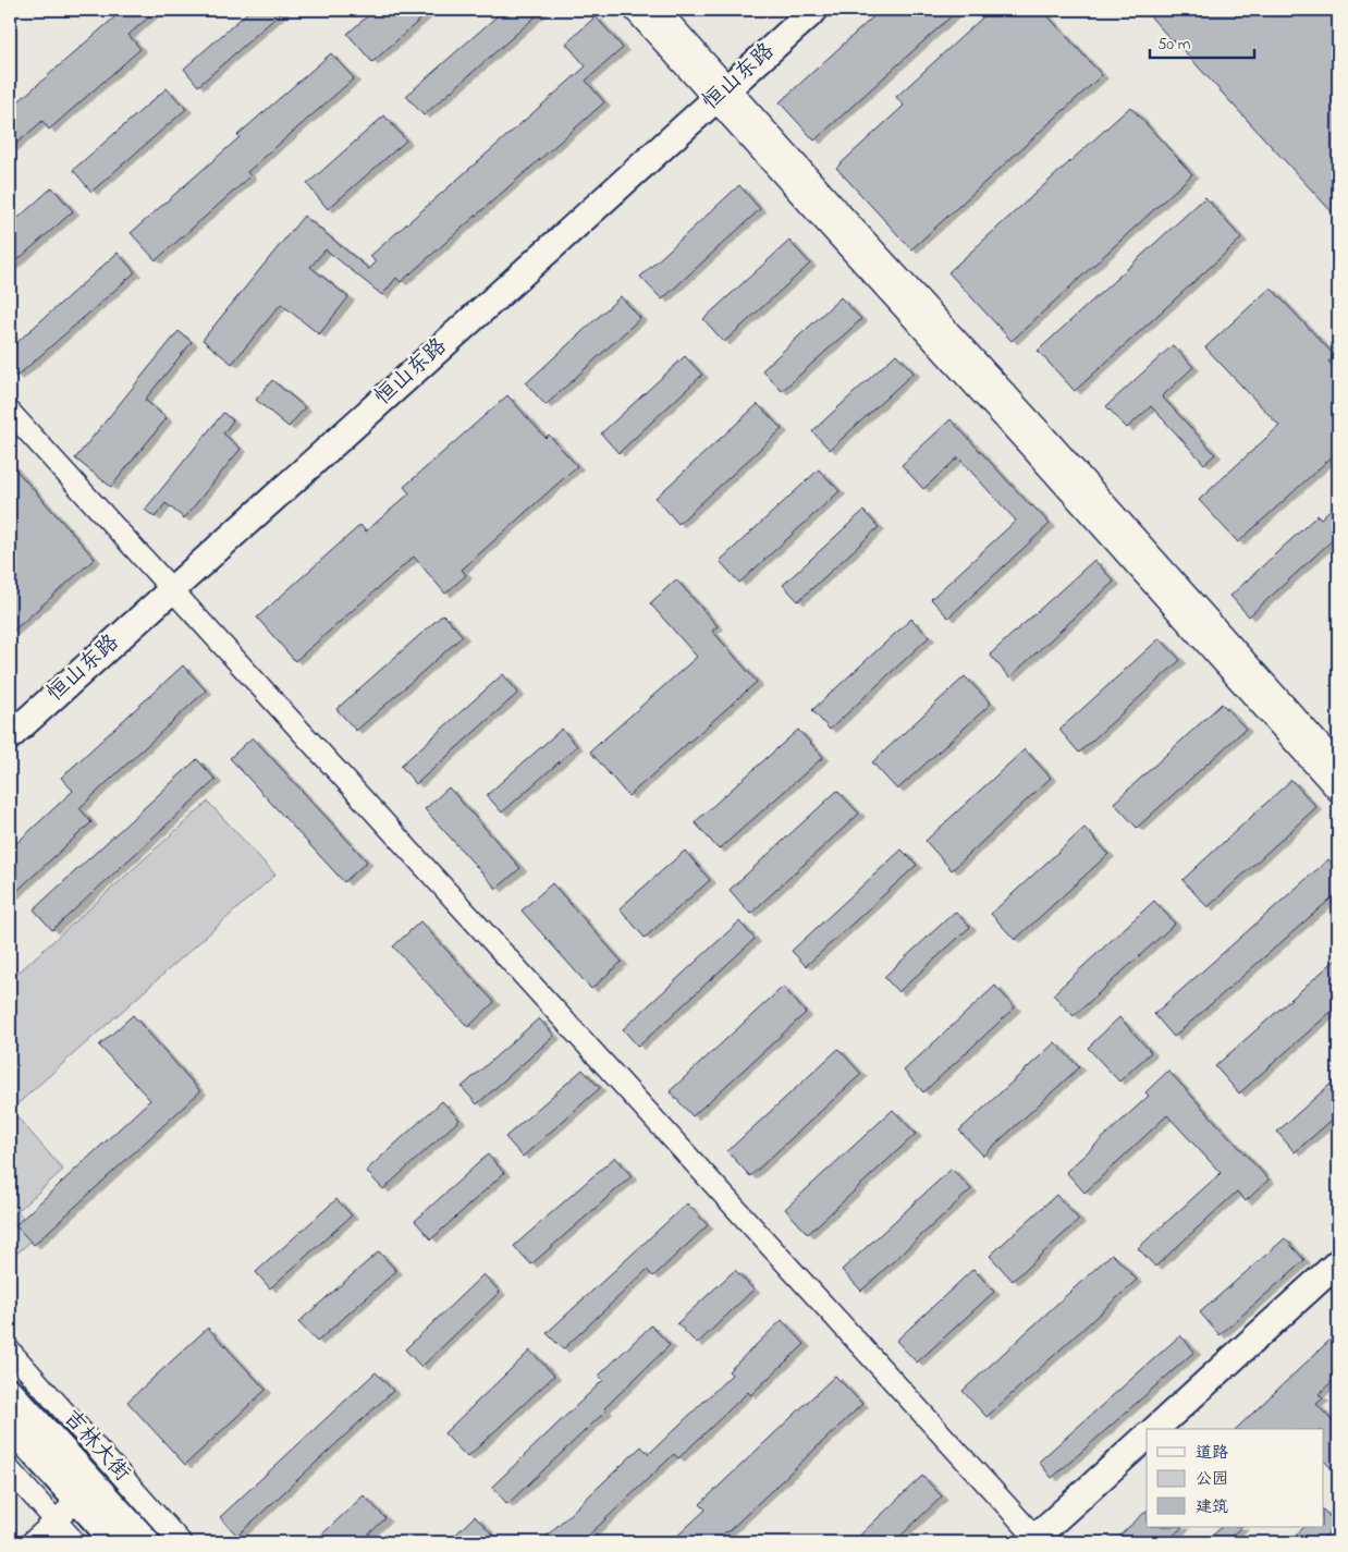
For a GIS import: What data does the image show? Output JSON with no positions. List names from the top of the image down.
{
  "streets": {
    "main road": ["恒山东路", "吉林大街"]
  },
  "legend": ["道路", "公园", "建筑"],
  "scale_bar": "50 m"
}
